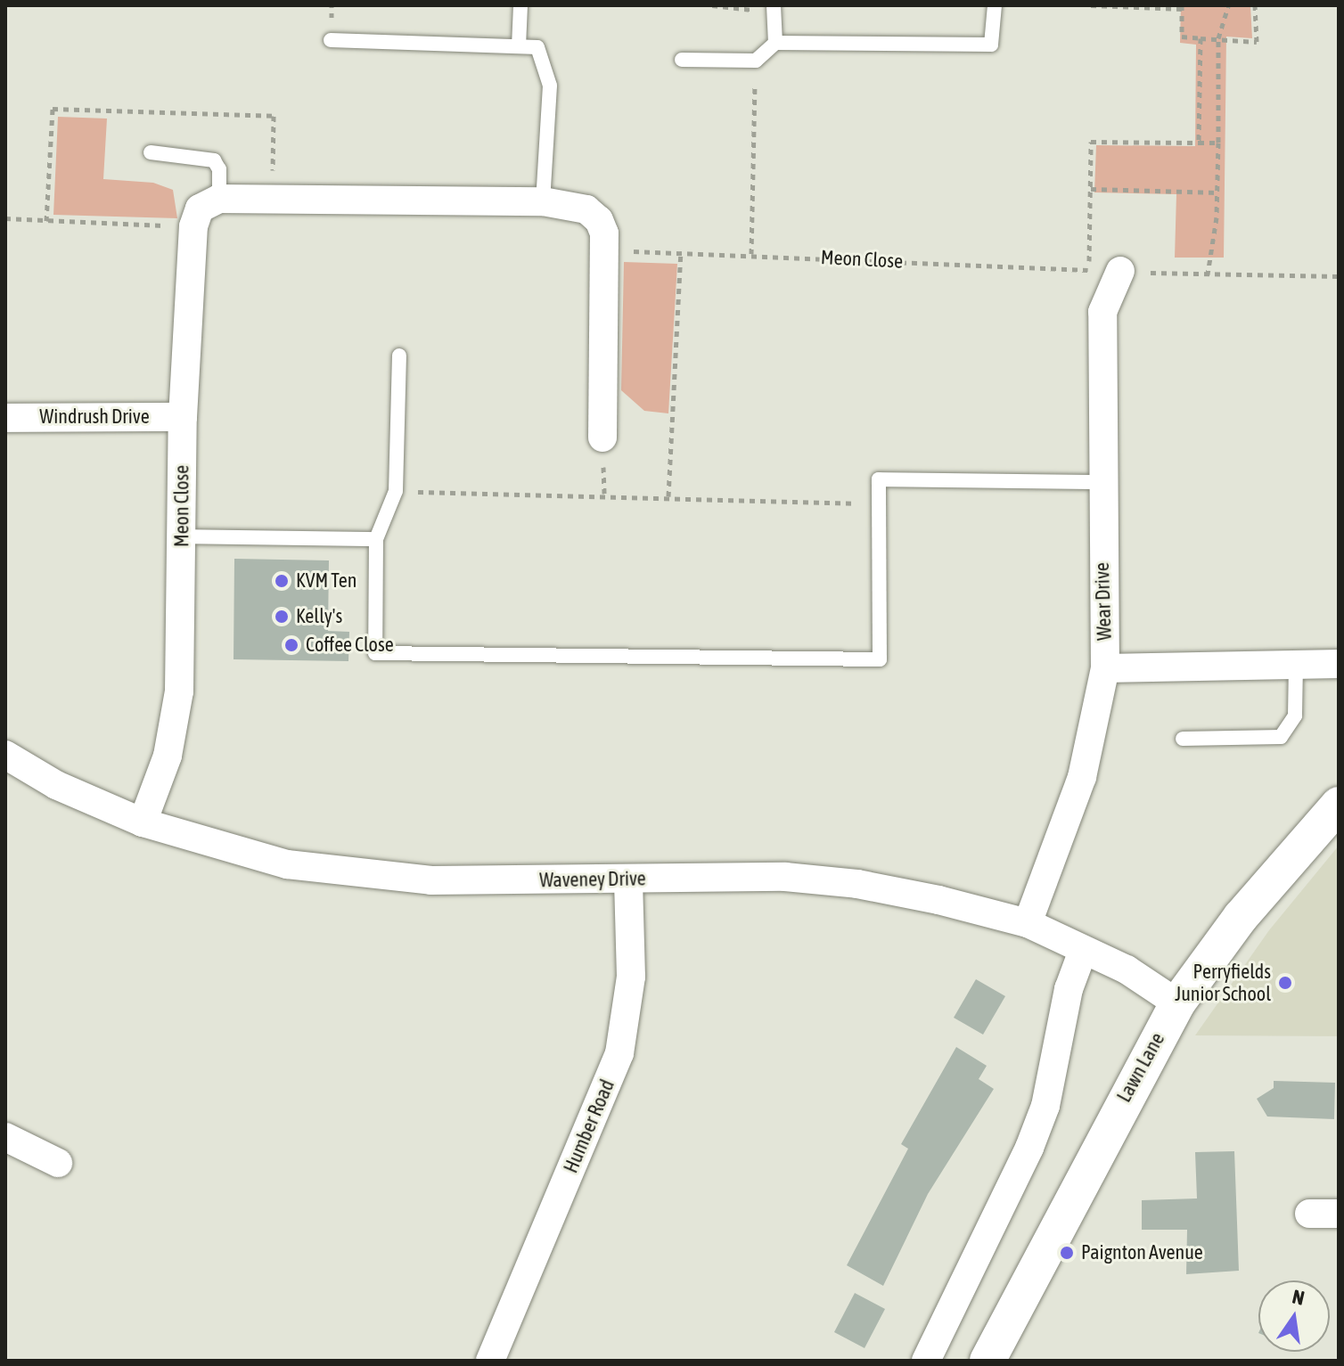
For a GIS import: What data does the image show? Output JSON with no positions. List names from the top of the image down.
{
  "streets": {
    "street": [
      "Meon Close",
      "Windrush Drive",
      "Wear Drive",
      "Waveney Drive",
      "Lawn Lane",
      "Humber Road"
    ]
  },
  "crossings": [
    ["Meon Close", "Windrush Drive"],
    ["Meon Close", "Wear Drive"],
    ["Meon Close", "Waveney Drive"],
    ["Wear Drive", "Waveney Drive"],
    ["Waveney Drive", "Lawn Lane"],
    ["Waveney Drive", "Humber Road"]
  ],
  "places": [
    "KVM Ten",
    "Kelly's",
    "Coffee Close",
    "Perryfields Junior School",
    "Paignton Avenue"
  ],
  "north": "top"
}
